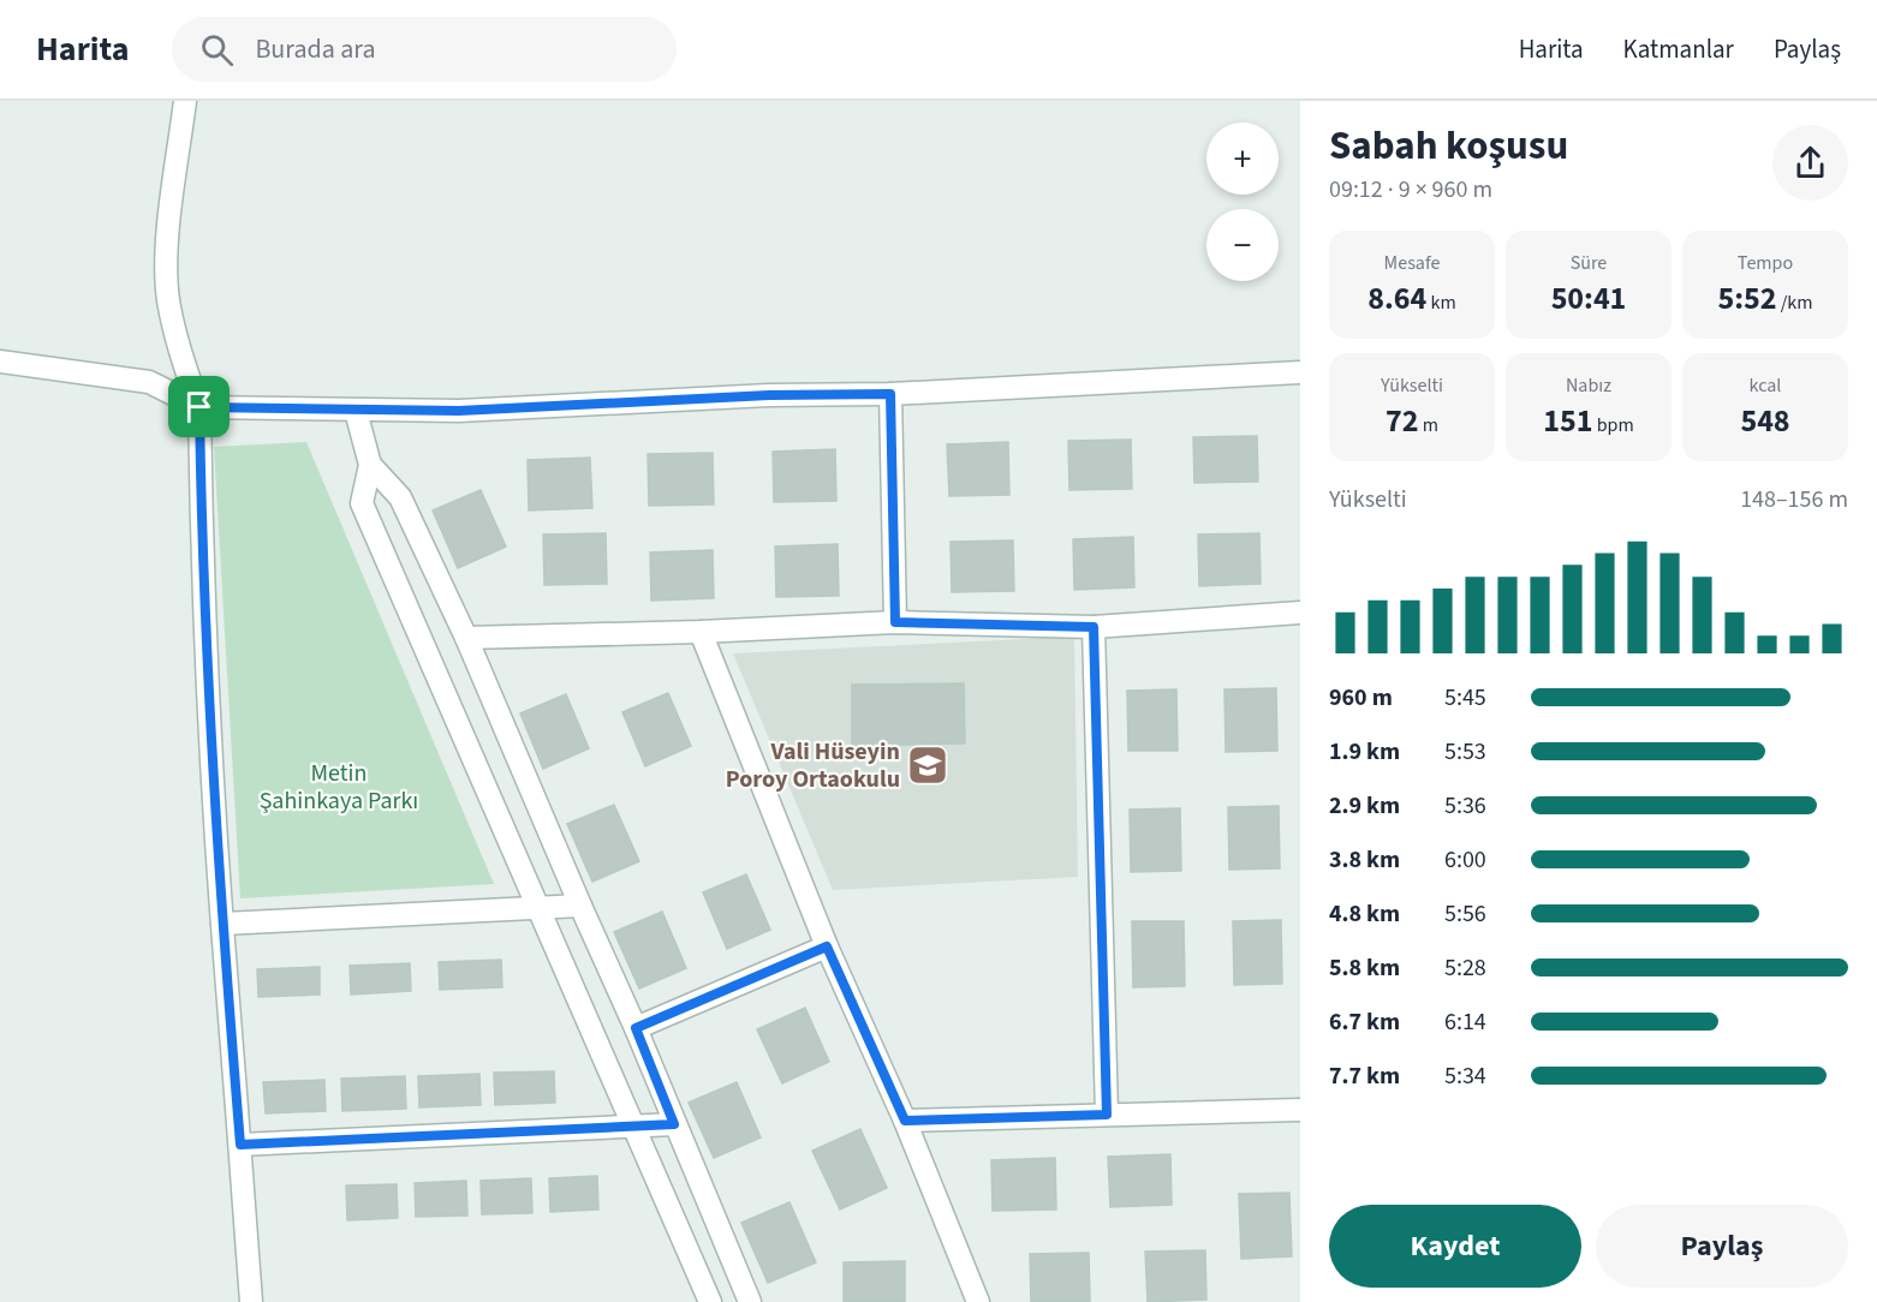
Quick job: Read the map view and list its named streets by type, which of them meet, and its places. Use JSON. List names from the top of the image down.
{
  "parks": ["Metin Şahinkaya Parkı"],
  "places": {
    "school or university": ["Vali Hüseyin Poroy Ortaokulu"]
  },
  "page": {
    "header": "Harita",
    "search": "Burada ara",
    "nav": ["Harita", "Katmanlar", "Paylaş"],
    "heading": ["Sabah koşusu", "09:12 · 9 × 960 m"],
    "map_buttons": ["+", "−"],
    "stats": [
      ["Mesafe", "8.64 km"],
      ["Süre", "50:41"],
      ["Tempo", "5:52 /km"],
      ["Yükselti", "72 m"],
      ["Nabız", "151 bpm"],
      ["kcal", "548"]
    ],
    "chart": ["Yükselti", "148–156 m"],
    "list": [
      {
        "name": "960 m",
        "note": "5:45"
      },
      {
        "name": "1.9 km",
        "note": "5:53"
      },
      {
        "name": "2.9 km",
        "note": "5:36"
      },
      {
        "name": "3.8 km",
        "note": "6:00"
      },
      {
        "name": "4.8 km",
        "note": "5:56"
      },
      {
        "name": "5.8 km",
        "note": "5:28"
      },
      {
        "name": "6.7 km",
        "note": "6:14"
      },
      {
        "name": "7.7 km",
        "note": "5:34"
      }
    ],
    "buttons": ["Kaydet", "Paylaş"]
  }
}
